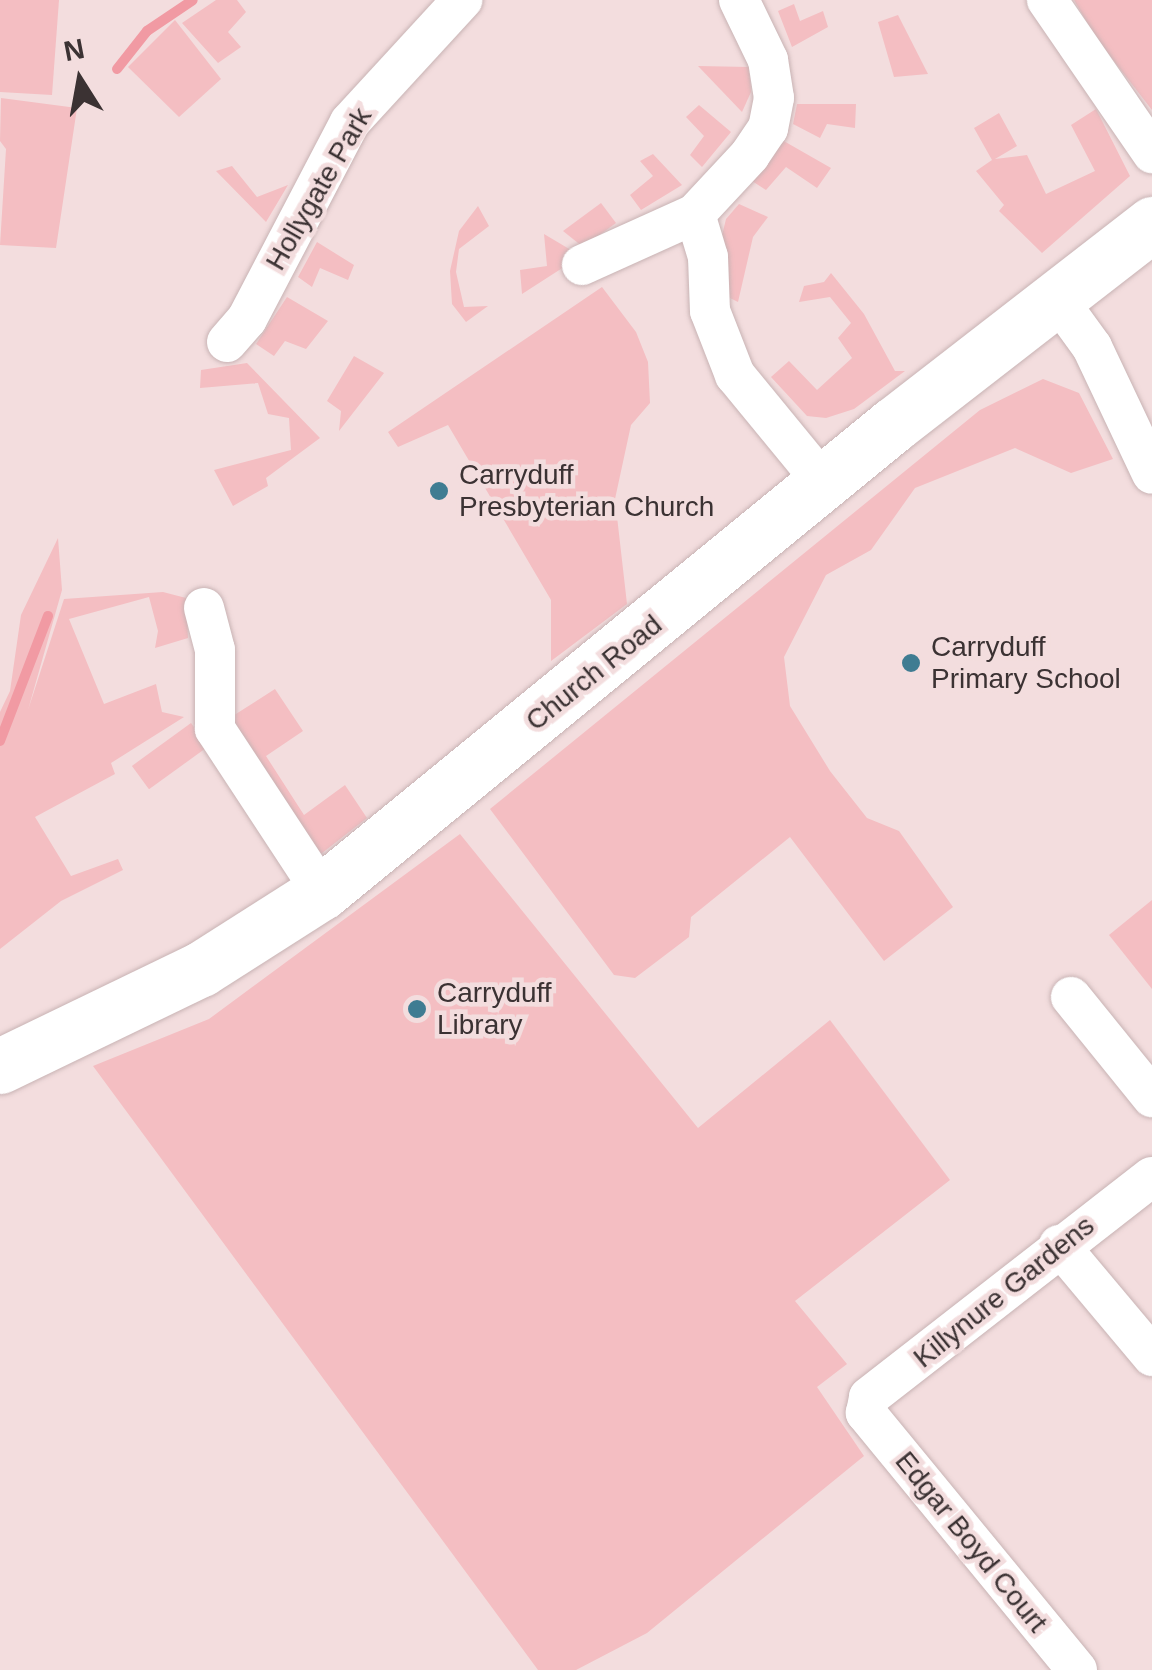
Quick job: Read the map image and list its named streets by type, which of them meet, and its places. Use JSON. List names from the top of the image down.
{
  "streets": {
    "main road": ["Church Road"],
    "street": ["Hollygate Park", "Killynure Gardens", "Edgar Boyd Court"]
  },
  "crossings": [
    ["Killynure Gardens", "Edgar Boyd Court"]
  ],
  "places": ["Carryduff Presbyterian Church", "Carryduff Primary School", "Carryduff Library"],
  "north": "top"
}
